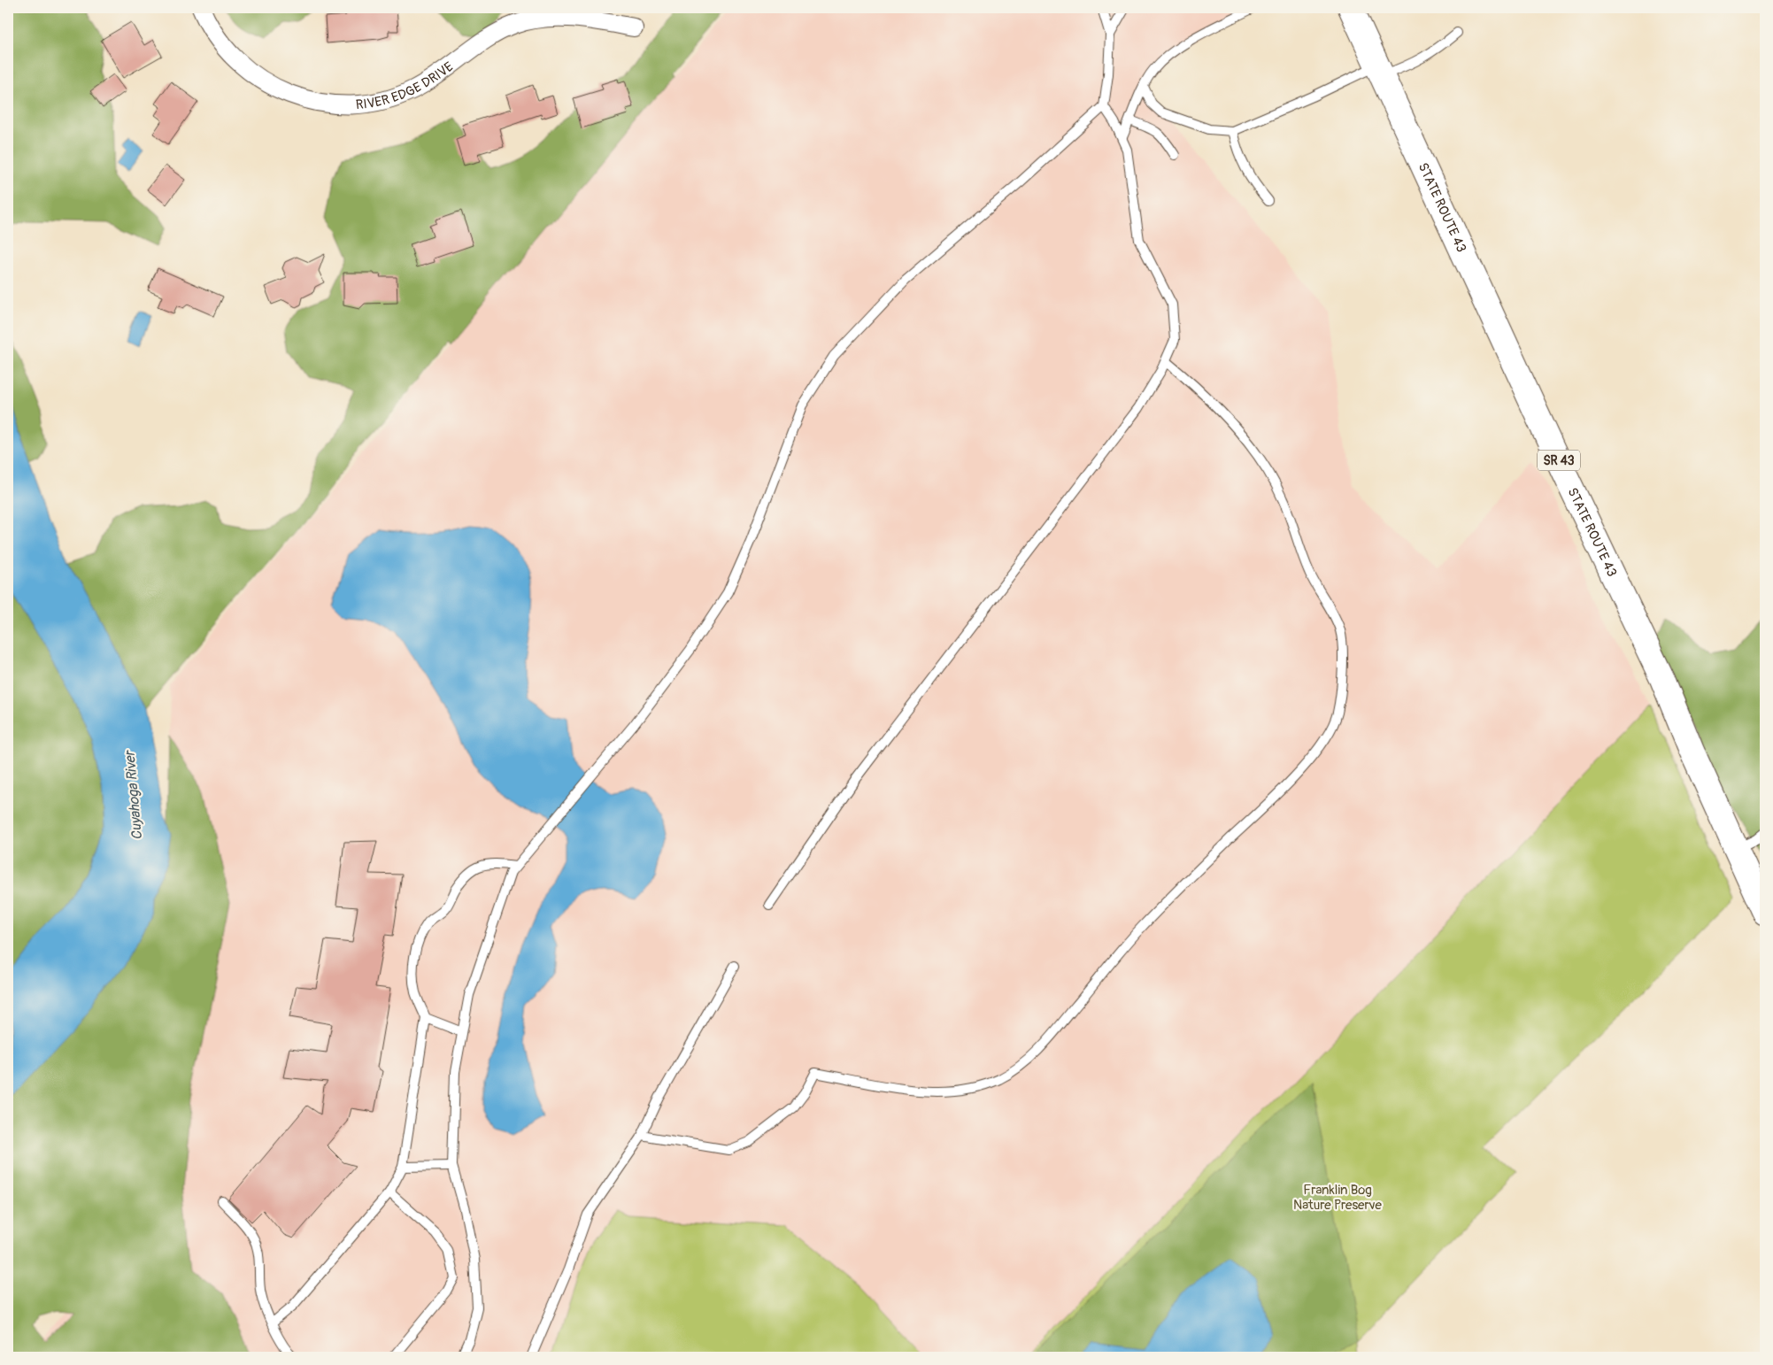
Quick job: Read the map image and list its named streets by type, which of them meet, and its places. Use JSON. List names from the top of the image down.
{
  "streets": {
    "main road": ["STATE ROUTE 43", "SR 43"],
    "street": ["RIVER EDGE DRIVE"]
  },
  "water": ["Cuyahoga River"],
  "parks": ["Franklin Bog Nature Preserve"]
}
